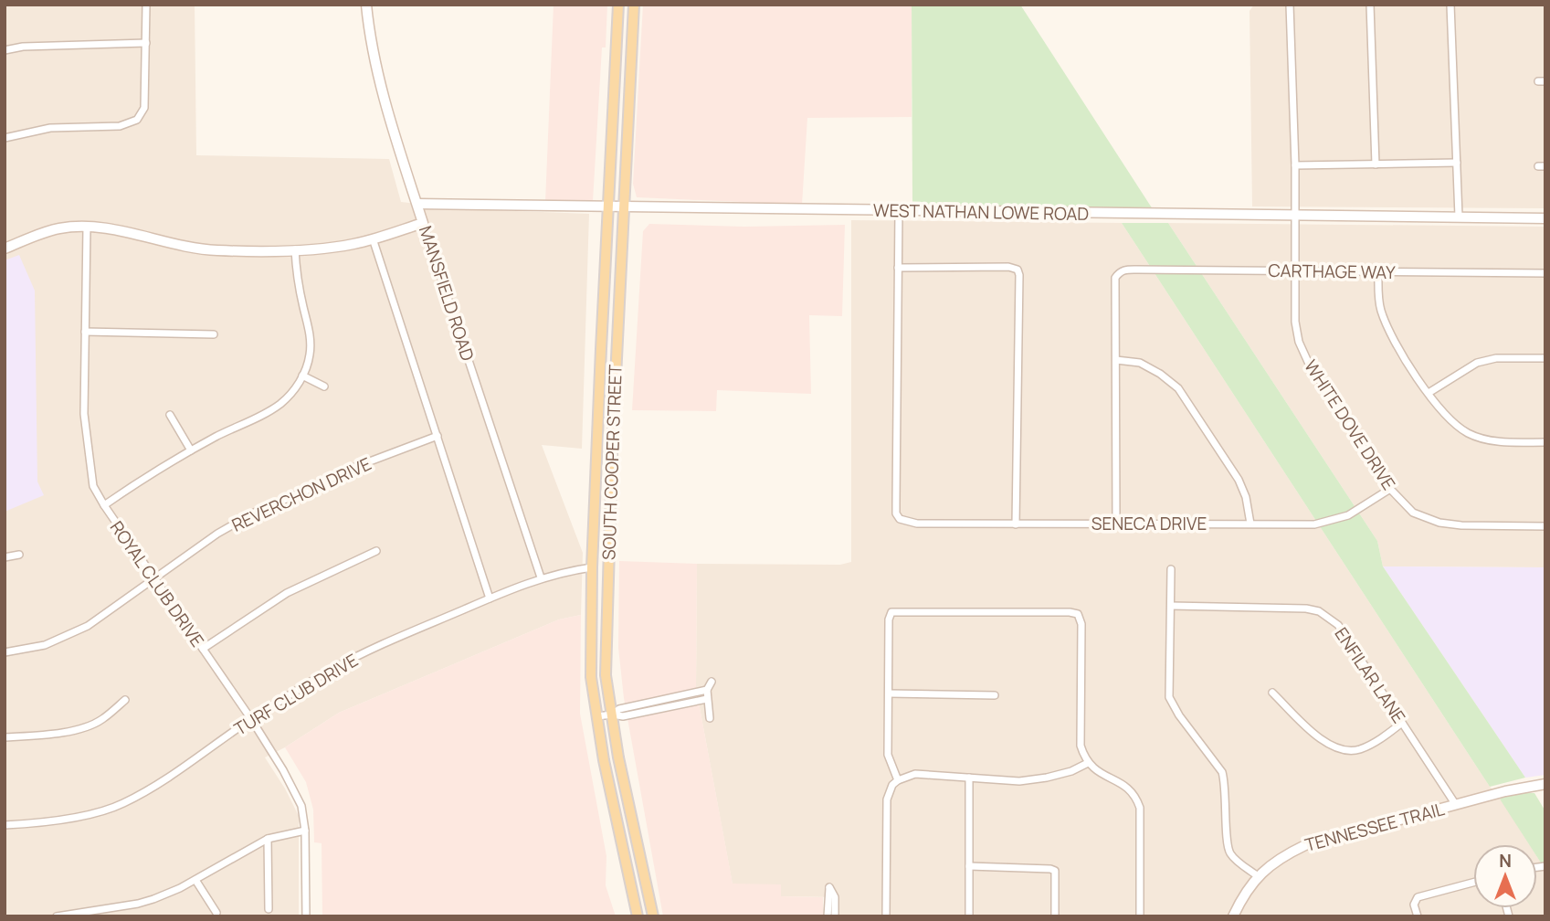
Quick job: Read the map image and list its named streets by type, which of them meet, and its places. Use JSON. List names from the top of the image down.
{
  "streets": {
    "main road": ["SOUTH COOPER STREET"],
    "street": [
      "WEST NATHAN LOWE ROAD",
      "CARTHAGE WAY",
      "MANSFIELD ROAD",
      "WHITE DOVE DRIVE",
      "REVERCHON DRIVE",
      "SENECA DRIVE",
      "ROYAL CLUB DRIVE",
      "ENFILAR LANE",
      "TURF CLUB DRIVE",
      "TENNESSEE TRAIL"
    ]
  },
  "crossings": [
    ["WEST NATHAN LOWE ROAD", "MANSFIELD ROAD"],
    ["WEST NATHAN LOWE ROAD", "WHITE DOVE DRIVE"],
    ["WEST NATHAN LOWE ROAD", "SOUTH COOPER STREET"],
    ["CARTHAGE WAY", "WHITE DOVE DRIVE"],
    ["MANSFIELD ROAD", "TURF CLUB DRIVE"],
    ["WHITE DOVE DRIVE", "SENECA DRIVE"],
    ["SOUTH COOPER STREET", "TURF CLUB DRIVE"],
    ["REVERCHON DRIVE", "ROYAL CLUB DRIVE"],
    ["ROYAL CLUB DRIVE", "TURF CLUB DRIVE"],
    ["ENFILAR LANE", "TENNESSEE TRAIL"]
  ],
  "north": "top"
}
